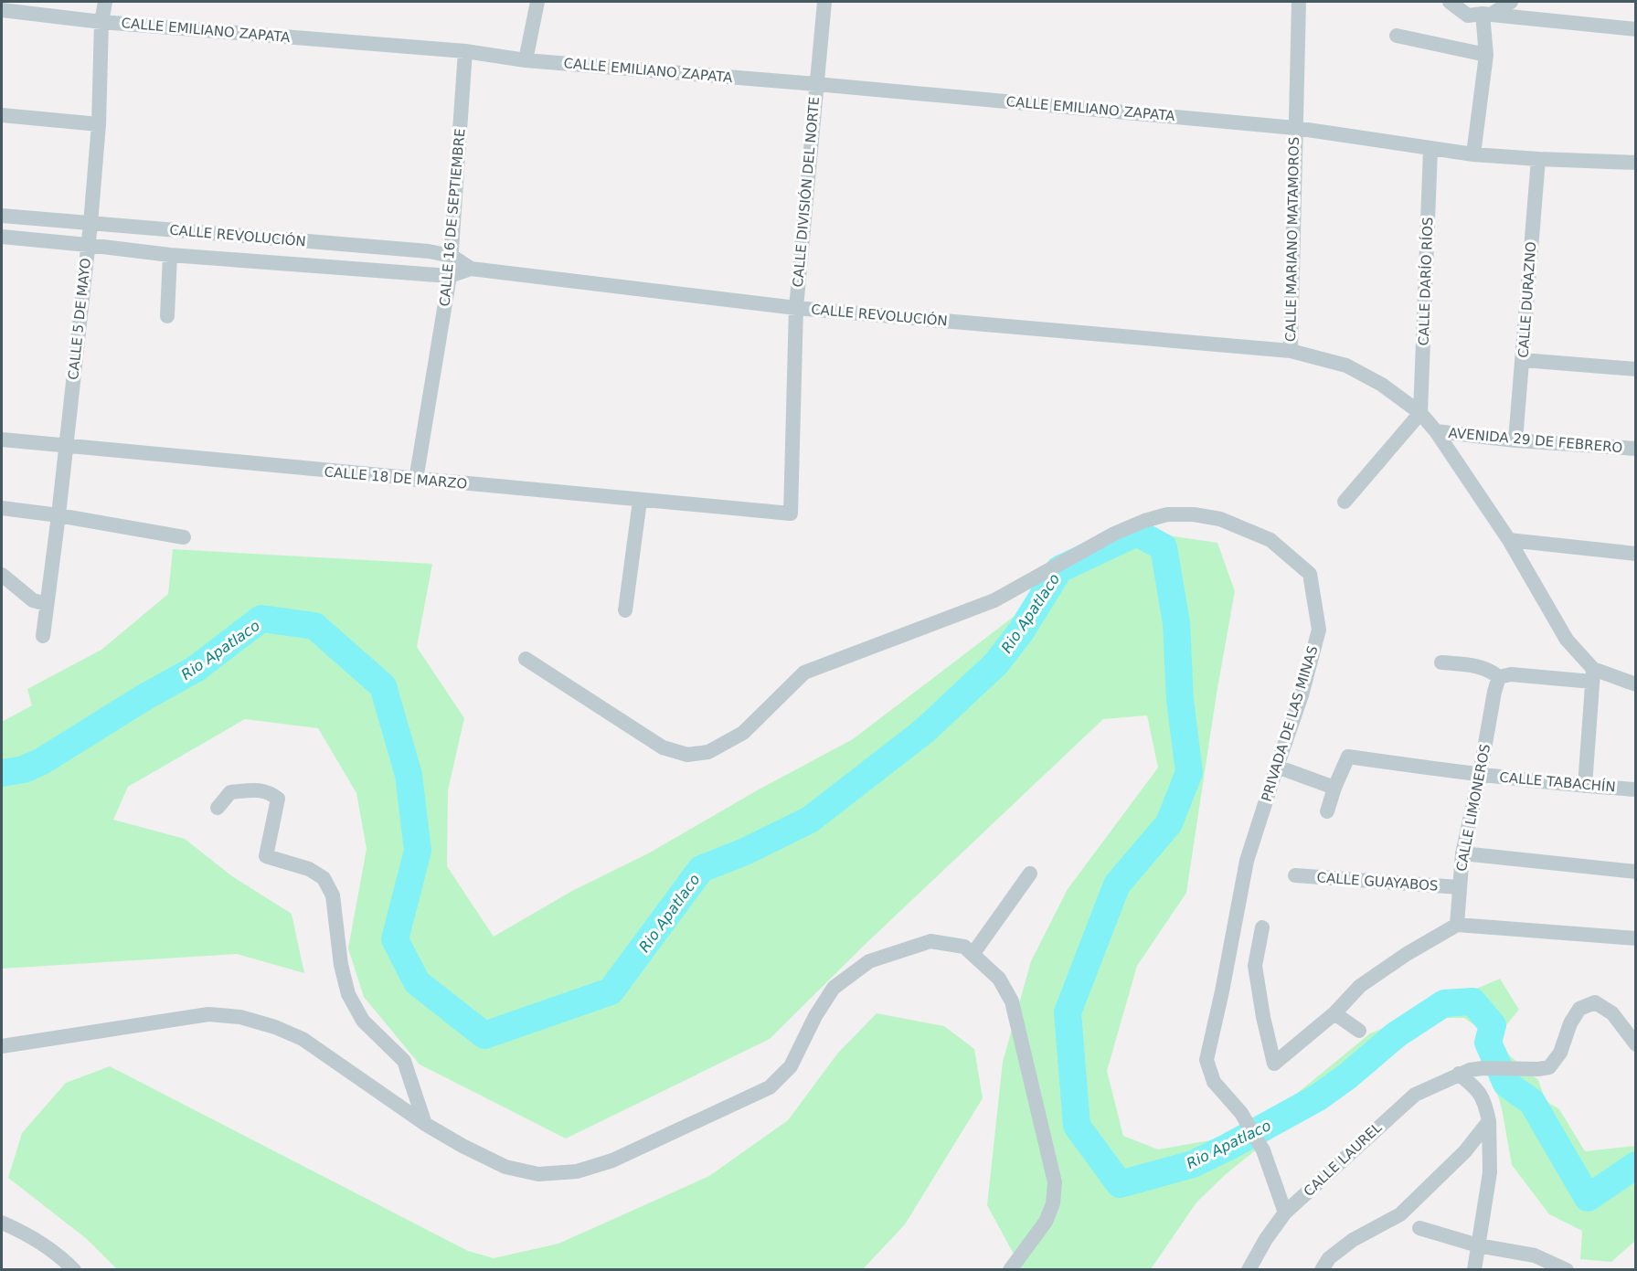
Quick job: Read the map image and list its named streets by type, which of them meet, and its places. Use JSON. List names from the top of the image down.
{
  "streets": {
    "street": [
      "CALLE EMILIANO ZAPATA",
      "CALLE DIVISIÓN DEL NORTE",
      "CALLE 16 DE SEPTIEMBRE",
      "CALLE REVOLUCIÓN",
      "CALLE MARIANO MATAMOROS",
      "CALLE DARÍO RÍOS",
      "CALLE DURAZNO",
      "CALLE 5 DE MAYO",
      "AVENIDA 29 DE FEBRERO",
      "CALLE 18 DE MARZO",
      "PRIVADA DE LAS MINAS",
      "CALLE TABACHÍN",
      "CALLE LIMONEROS",
      "CALLE GUAYABOS",
      "CALLE LAUREL"
    ]
  },
  "crossings": [
    ["CALLE EMILIANO ZAPATA", "CALLE DIVISIÓN DEL NORTE"],
    ["CALLE EMILIANO ZAPATA", "CALLE 16 DE SEPTIEMBRE"],
    ["CALLE EMILIANO ZAPATA", "CALLE MARIANO MATAMOROS"],
    ["CALLE EMILIANO ZAPATA", "CALLE DARÍO RÍOS"],
    ["CALLE EMILIANO ZAPATA", "CALLE DURAZNO"],
    ["CALLE EMILIANO ZAPATA", "CALLE 5 DE MAYO"],
    ["CALLE DIVISIÓN DEL NORTE", "CALLE REVOLUCIÓN"],
    ["CALLE DIVISIÓN DEL NORTE", "CALLE 18 DE MARZO"],
    ["CALLE 16 DE SEPTIEMBRE", "CALLE REVOLUCIÓN"],
    ["CALLE 16 DE SEPTIEMBRE", "CALLE 18 DE MARZO"],
    ["CALLE REVOLUCIÓN", "CALLE MARIANO MATAMOROS"],
    ["CALLE REVOLUCIÓN", "CALLE DARÍO RÍOS"],
    ["CALLE REVOLUCIÓN", "CALLE 5 DE MAYO"],
    ["CALLE REVOLUCIÓN", "AVENIDA 29 DE FEBRERO"],
    ["CALLE DURAZNO", "AVENIDA 29 DE FEBRERO"],
    ["CALLE 5 DE MAYO", "CALLE 18 DE MARZO"],
    ["PRIVADA DE LAS MINAS", "CALLE LAUREL"],
    ["CALLE TABACHÍN", "CALLE LIMONEROS"],
    ["CALLE LIMONEROS", "CALLE GUAYABOS"]
  ],
  "water": ["Rio Apatlaco"]
}
